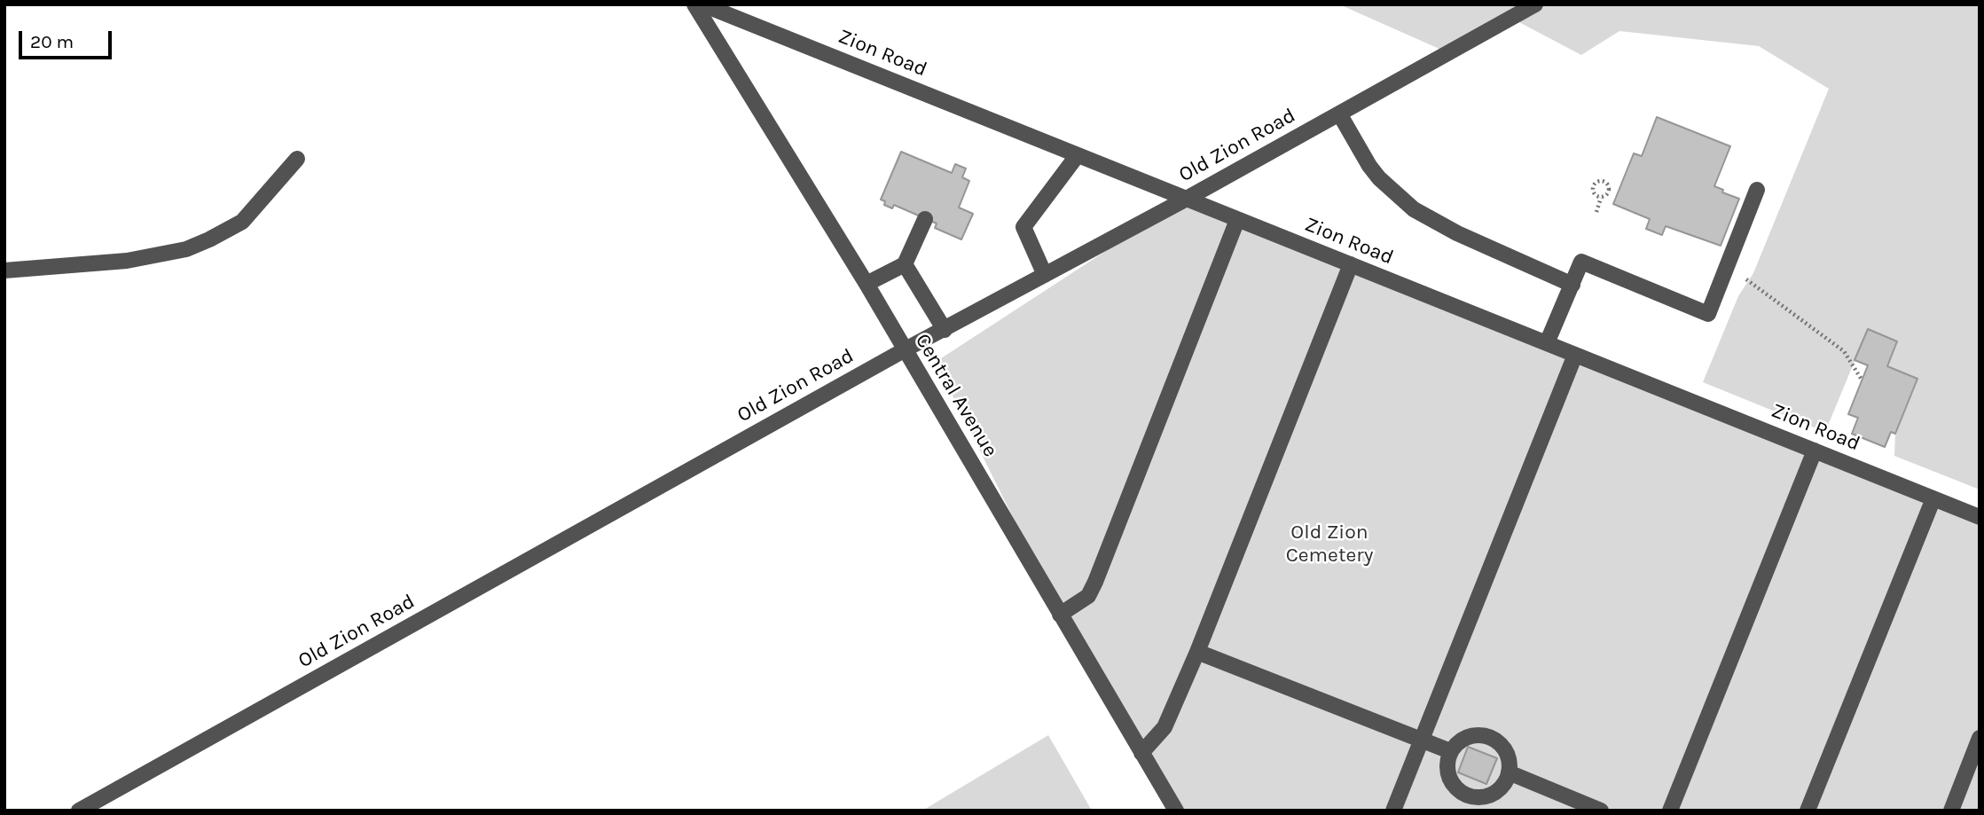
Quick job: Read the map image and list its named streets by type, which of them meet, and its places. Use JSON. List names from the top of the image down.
{
  "streets": {
    "street": ["Zion Road", "Old Zion Road", "Central Avenue"]
  },
  "crossings": [
    ["Zion Road", "Old Zion Road"],
    ["Old Zion Road", "Central Avenue"]
  ],
  "parks": ["Old Zion Cemetery"],
  "scale_bar": "20 m"
}
